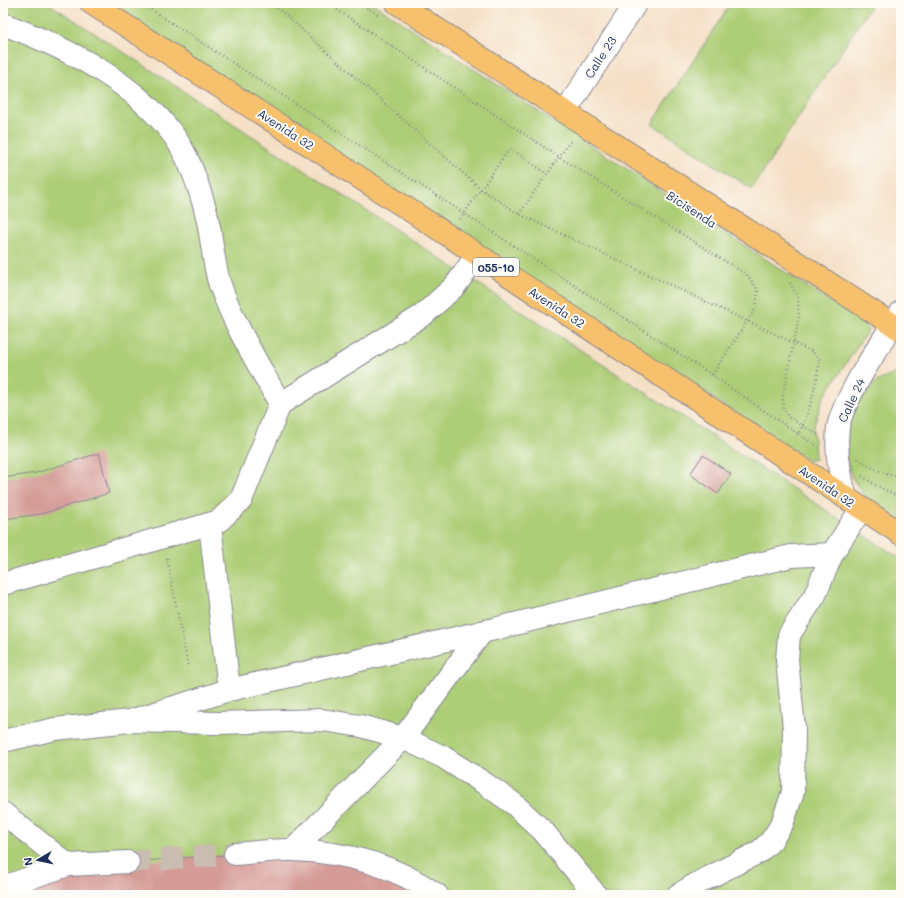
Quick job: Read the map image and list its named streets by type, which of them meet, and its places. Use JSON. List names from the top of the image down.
{
  "streets": {
    "highway": ["Avenida 32", "055-10"],
    "street": ["Calle 23", "Calle 24"]
  },
  "crossings": [
    ["Avenida 32", "Calle 24"]
  ],
  "north": "left"
}
